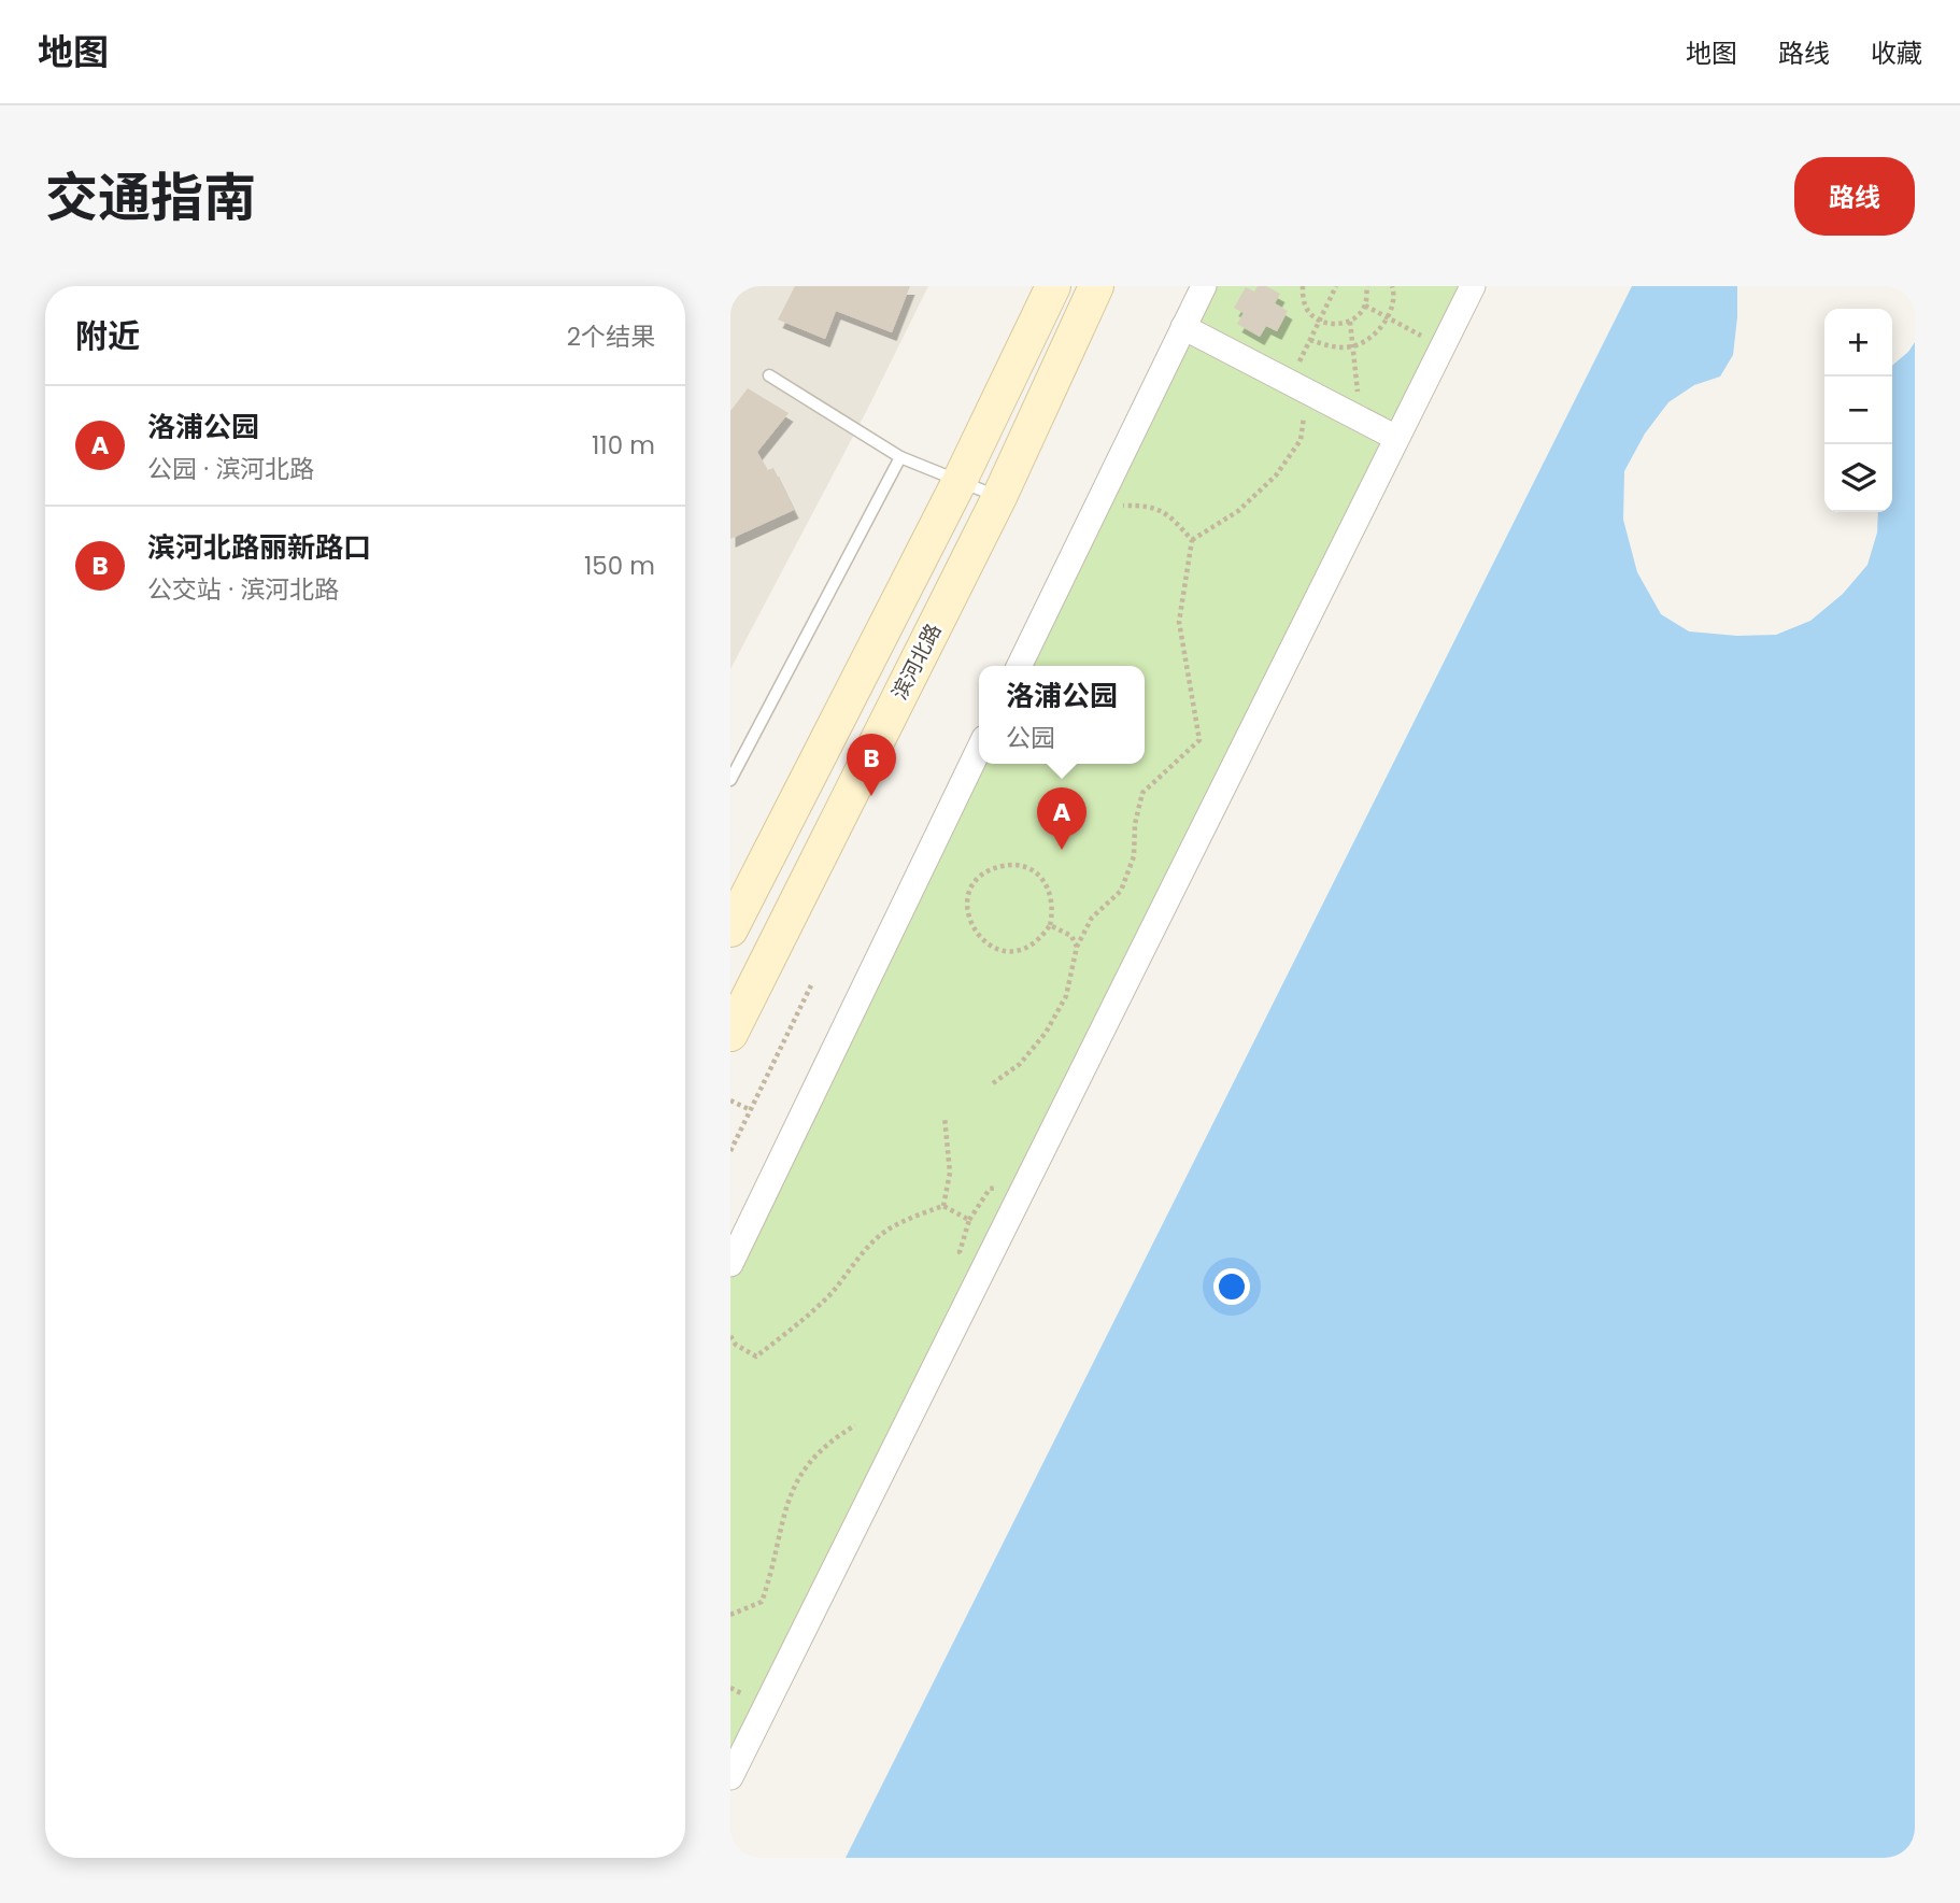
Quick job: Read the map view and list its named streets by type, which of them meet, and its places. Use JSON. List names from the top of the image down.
{
  "streets": {
    "main road": ["滨河北路"]
  },
  "page": {
    "header": "地图",
    "nav": ["地图", "路线", "收藏"],
    "title": "交通指南",
    "buttons": "路线",
    "heading": ["附近", "2个结果"],
    "map_buttons": ["+", "−"],
    "list": [
      {
        "mark": "A",
        "name": "洛浦公园",
        "note": "公园 · 滨河北路",
        "value": "110 m"
      },
      {
        "mark": "B",
        "name": "滨河北路丽新路口",
        "note": "公交站 · 滨河北路",
        "value": "150 m"
      }
    ],
    "popup": ["洛浦公园", "公园"],
    "pins": ["B", "A"]
  }
}
